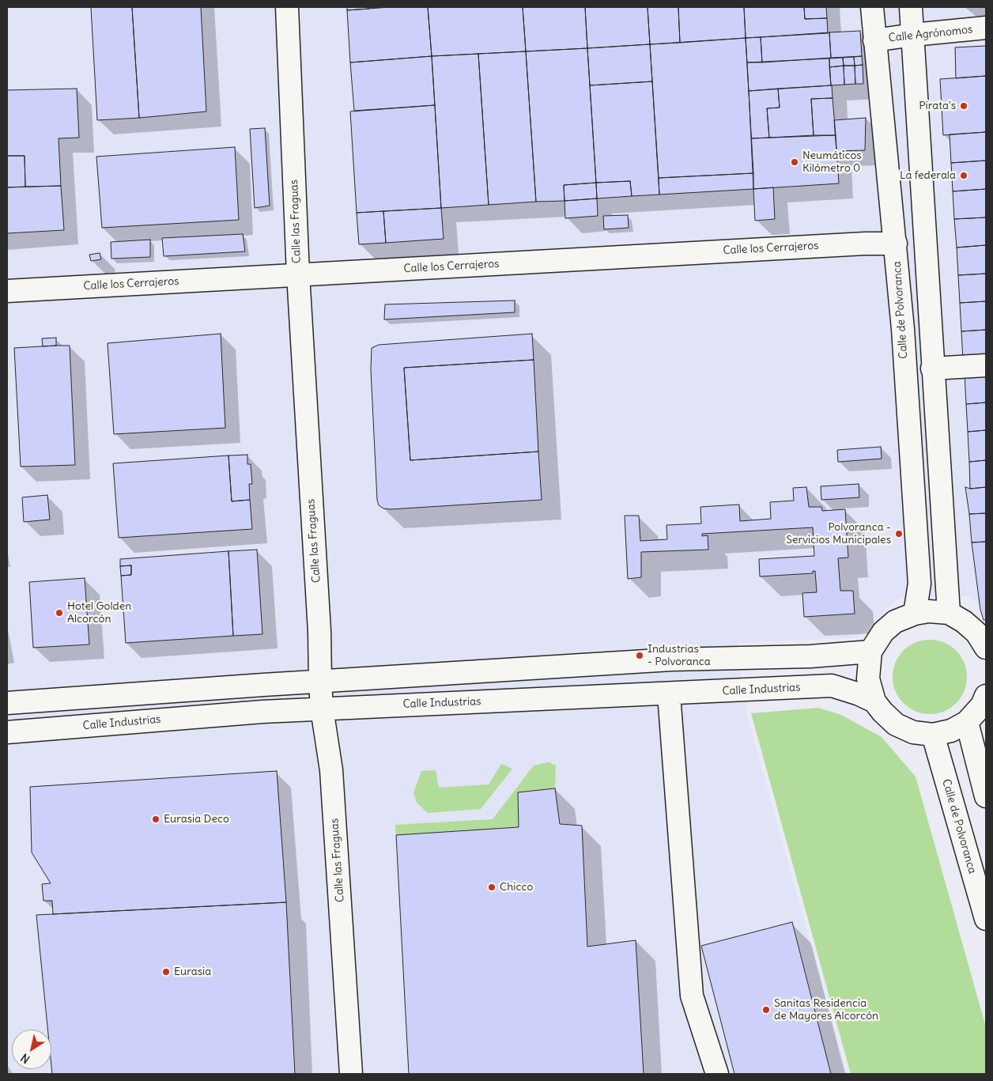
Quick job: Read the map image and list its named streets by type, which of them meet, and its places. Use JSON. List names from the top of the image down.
{
  "streets": {
    "street": [
      "Calle Agrónomos",
      "Calle las Fraguas",
      "Calle los Cerrajeros",
      "Calle de Polvoranca",
      "Calle Industrias"
    ]
  },
  "crossings": [
    ["Calle Agrónomos", "Calle de Polvoranca"],
    ["Calle las Fraguas", "Calle los Cerrajeros"],
    ["Calle las Fraguas", "Calle Industrias"],
    ["Calle los Cerrajeros", "Calle de Polvoranca"]
  ],
  "places": [
    "Pirata's",
    "Neumáticos Kilómetro 0",
    "La federala",
    "Polvoranca - Servicios Municipales",
    "Hotel Golden Alcorcón",
    "Industrias - Polvoranca",
    "Eurasia Deco",
    "Chicco",
    "Eurasia",
    "Sanitas Residencia de Mayores Alcorcón"
  ],
  "north": "bottom left"
}
